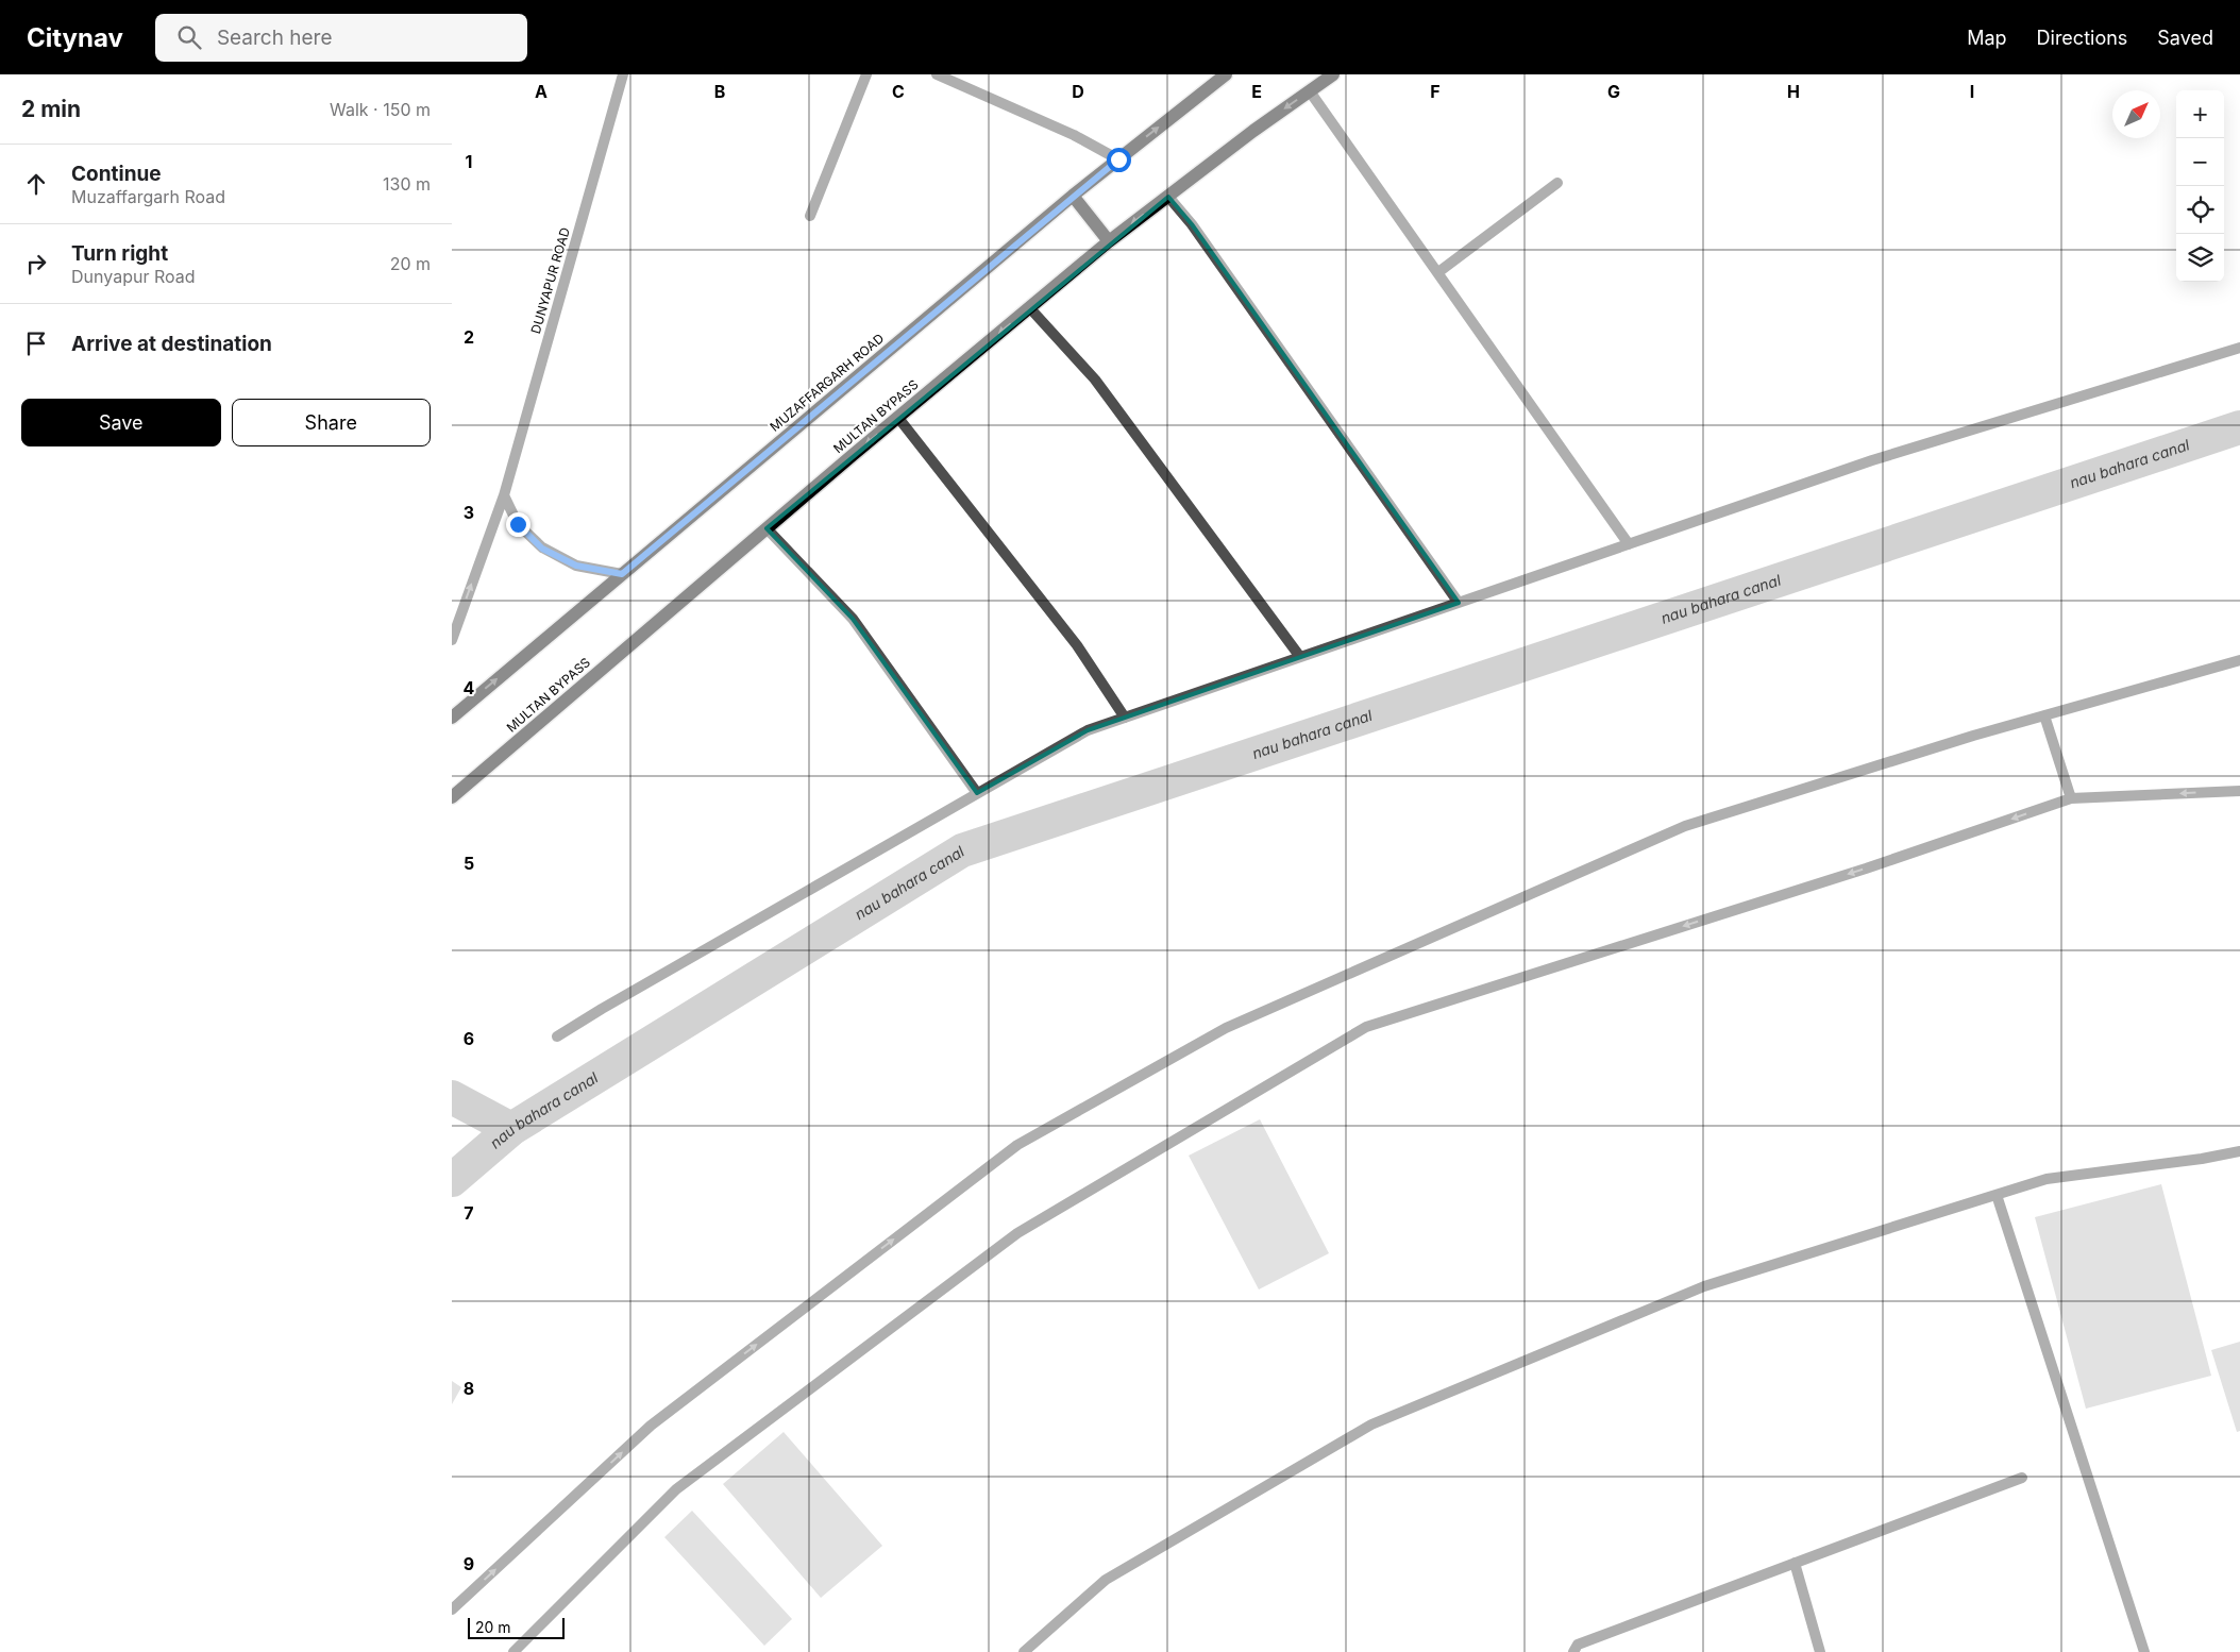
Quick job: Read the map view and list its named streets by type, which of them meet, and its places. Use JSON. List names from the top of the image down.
{
  "streets": {
    "main road": ["MUZAFFARGARH ROAD", "MULTAN BYPASS"],
    "street": ["DUNYAPUR ROAD"]
  },
  "one_way": ["MUZAFFARGARH ROAD", "MULTAN BYPASS"],
  "water": ["nau bahara canal"],
  "scale_bar": "20 m",
  "north": "top right",
  "page": {
    "header": "Citynav",
    "search": "Search here",
    "nav": ["Map", "Directions", "Saved"],
    "heading": ["2 min", "Walk · 150 m"],
    "map_buttons": ["+", "−"],
    "list": [
      ["Continue", "Muzaffargarh Road", "130 m"],
      ["Turn right", "Dunyapur Road", "20 m"],
      "Arrive at destination"
    ],
    "buttons": ["Save", "Share"],
    "scale": "20 m"
  },
  "grid": {
    "columns": [
      "A",
      "B",
      "C",
      "D",
      "E",
      "F",
      "G",
      "H",
      "I"
    ],
    "rows": [
      "1",
      "2",
      "3",
      "4",
      "5",
      "6",
      "7",
      "8",
      "9"
    ]
  }
}
